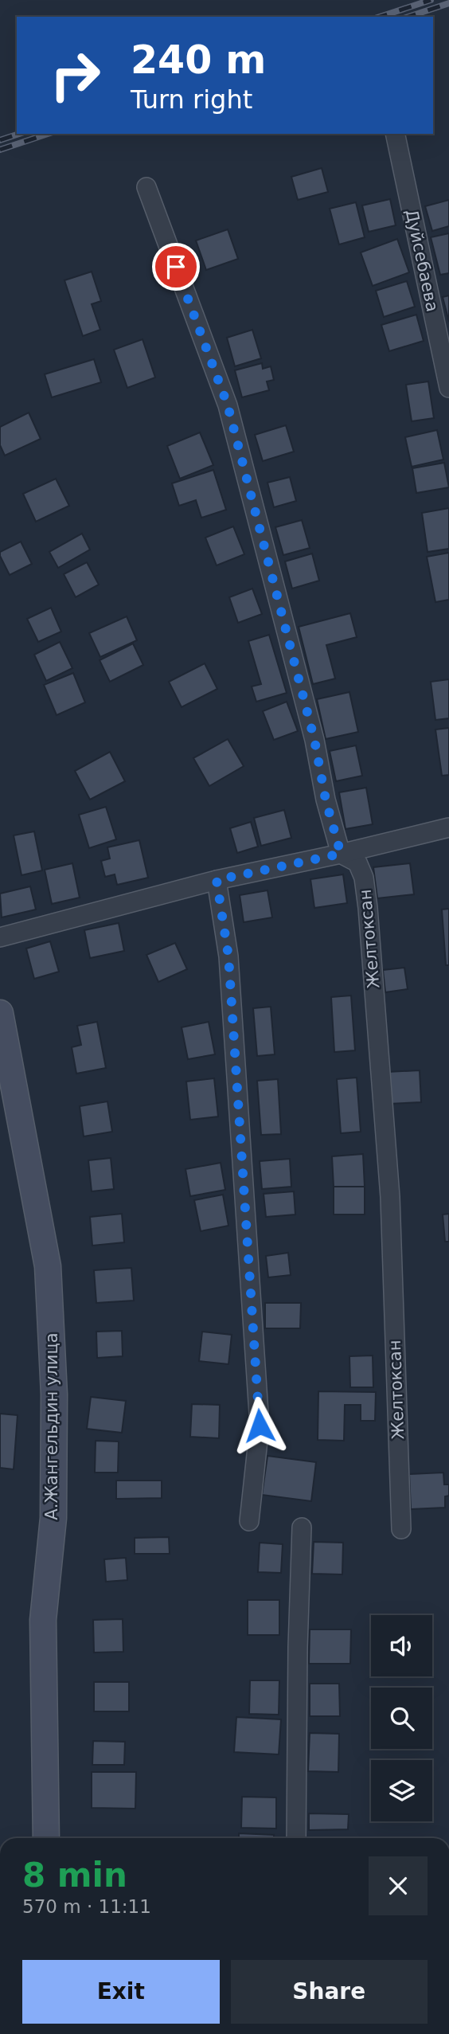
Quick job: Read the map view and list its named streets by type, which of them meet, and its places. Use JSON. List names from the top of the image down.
{
  "streets": {
    "street": ["Дуйсебаева", "Желтоксан", "А.Жангельдин улица"]
  },
  "page": {
    "turn": ["240 m", "Turn right"],
    "heading": ["8 min", "570 m · 11:11"],
    "buttons": ["Exit", "Share"]
  }
}
